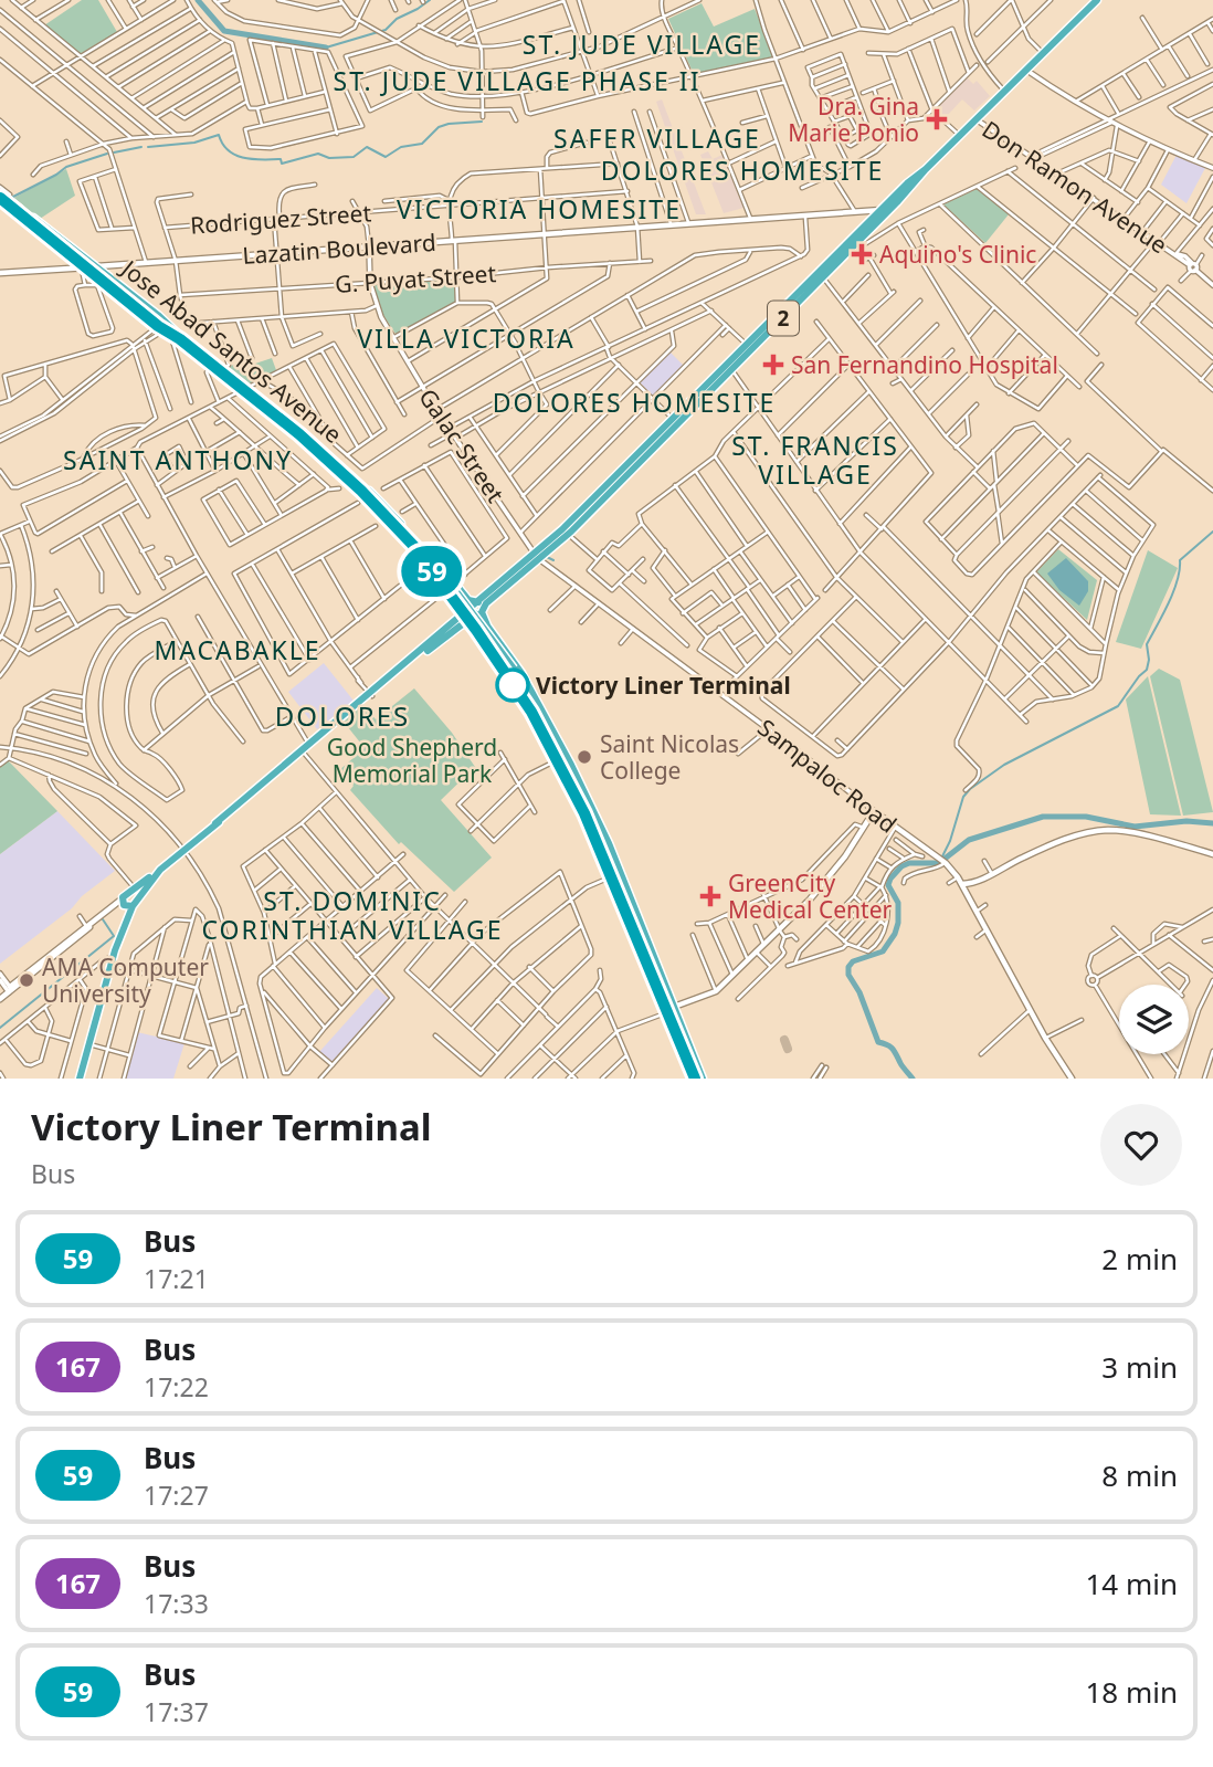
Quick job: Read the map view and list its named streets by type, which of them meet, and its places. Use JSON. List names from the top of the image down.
{
  "streets": {
    "highway": ["2", "Jose Abad Santos Avenue"],
    "main road": ["Lazatin Boulevard", "Sampaloc Road"],
    "street": [
      "Don Ramon Avenue",
      "Rodriguez Street",
      "G. Puyat Street",
      "Galac Street"
    ]
  },
  "crossings": [
    ["Don Ramon Avenue", "2"],
    ["Lazatin Boulevard", "2"],
    ["Lazatin Boulevard", "Jose Abad Santos Avenue"],
    ["Lazatin Boulevard", "Galac Street"],
    ["G. Puyat Street", "Galac Street"],
    ["2", "Jose Abad Santos Avenue"],
    ["2", "Galac Street"],
    ["2", "Sampaloc Road"],
    ["Galac Street", "Sampaloc Road"]
  ],
  "districts": [
    "ST. JUDE VILLAGE",
    "ST. JUDE VILLAGE PHASE II",
    "SAFER VILLAGE",
    "DOLORES HOMESITE",
    "VICTORIA HOMESITE",
    "VILLA VICTORIA",
    "DOLORES HOMESITE",
    "ST. FRANCIS VILLAGE",
    "SAINT ANTHONY",
    "MACABAKLE",
    "DOLORES",
    "ST. DOMINIC CORINTHIAN VILLAGE"
  ],
  "parks": ["Good Shepherd Memorial Park"],
  "places": {
    "health": [
      "Dra. Gina Marie Ponio",
      "Aquino's Clinic",
      "San Fernandino Hospital",
      "GreenCity Medical Center"
    ],
    "other": ["Victory Liner Terminal", "Saint Nicolas College", "AMA Computer University"]
  },
  "lines": ["bus line 59"],
  "page": {
    "on_map": "59",
    "heading": ["Victory Liner Terminal", "Bus"],
    "list": [
      {
        "mark": "59",
        "name": "Bus",
        "note": "17:21",
        "value": "2 min"
      },
      {
        "mark": "167",
        "name": "Bus",
        "note": "17:22",
        "value": "3 min"
      },
      {
        "mark": "59",
        "name": "Bus",
        "note": "17:27",
        "value": "8 min"
      },
      {
        "mark": "167",
        "name": "Bus",
        "note": "17:33",
        "value": "14 min"
      },
      {
        "mark": "59",
        "name": "Bus",
        "note": "17:37",
        "value": "18 min"
      }
    ]
  }
}
